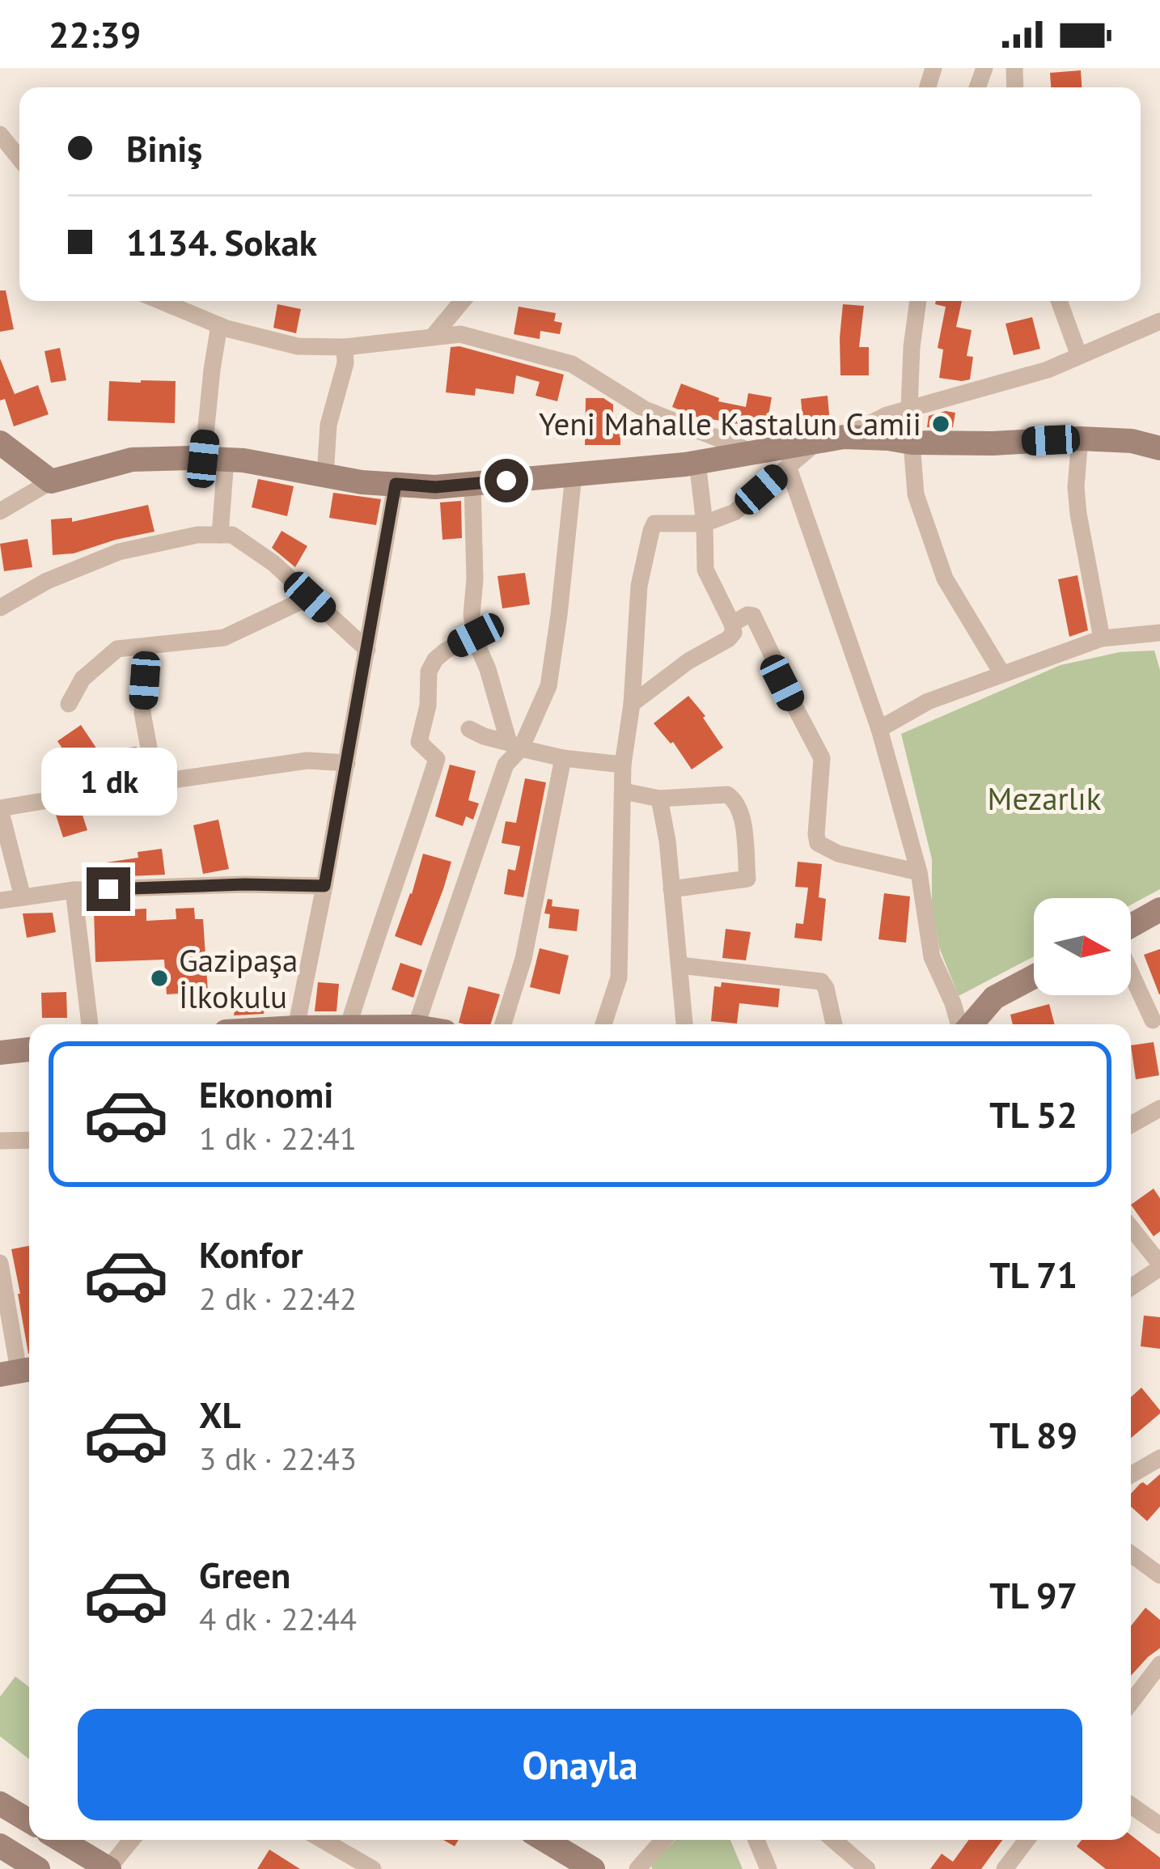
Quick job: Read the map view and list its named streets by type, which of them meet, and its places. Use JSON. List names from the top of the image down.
{
  "parks": ["Mezarlık"],
  "places": ["Yeni Mahalle Kastalun Camii", "Gazipaşa İlkokulu"],
  "north": "right",
  "page": {
    "status": "22:39",
    "banner": ["Biniş", "1134. Sokak"],
    "bubble": "1 dk",
    "list": [
      {
        "name": "Ekonomi",
        "note": "1 dk · 22:41",
        "value": "TL 52"
      },
      {
        "name": "Konfor",
        "note": "2 dk · 22:42",
        "value": "TL 71"
      },
      {
        "name": "XL",
        "note": "3 dk · 22:43",
        "value": "TL 89"
      },
      {
        "name": "Green",
        "note": "4 dk · 22:44",
        "value": "TL 97"
      }
    ],
    "buttons": "Onayla"
  }
}
